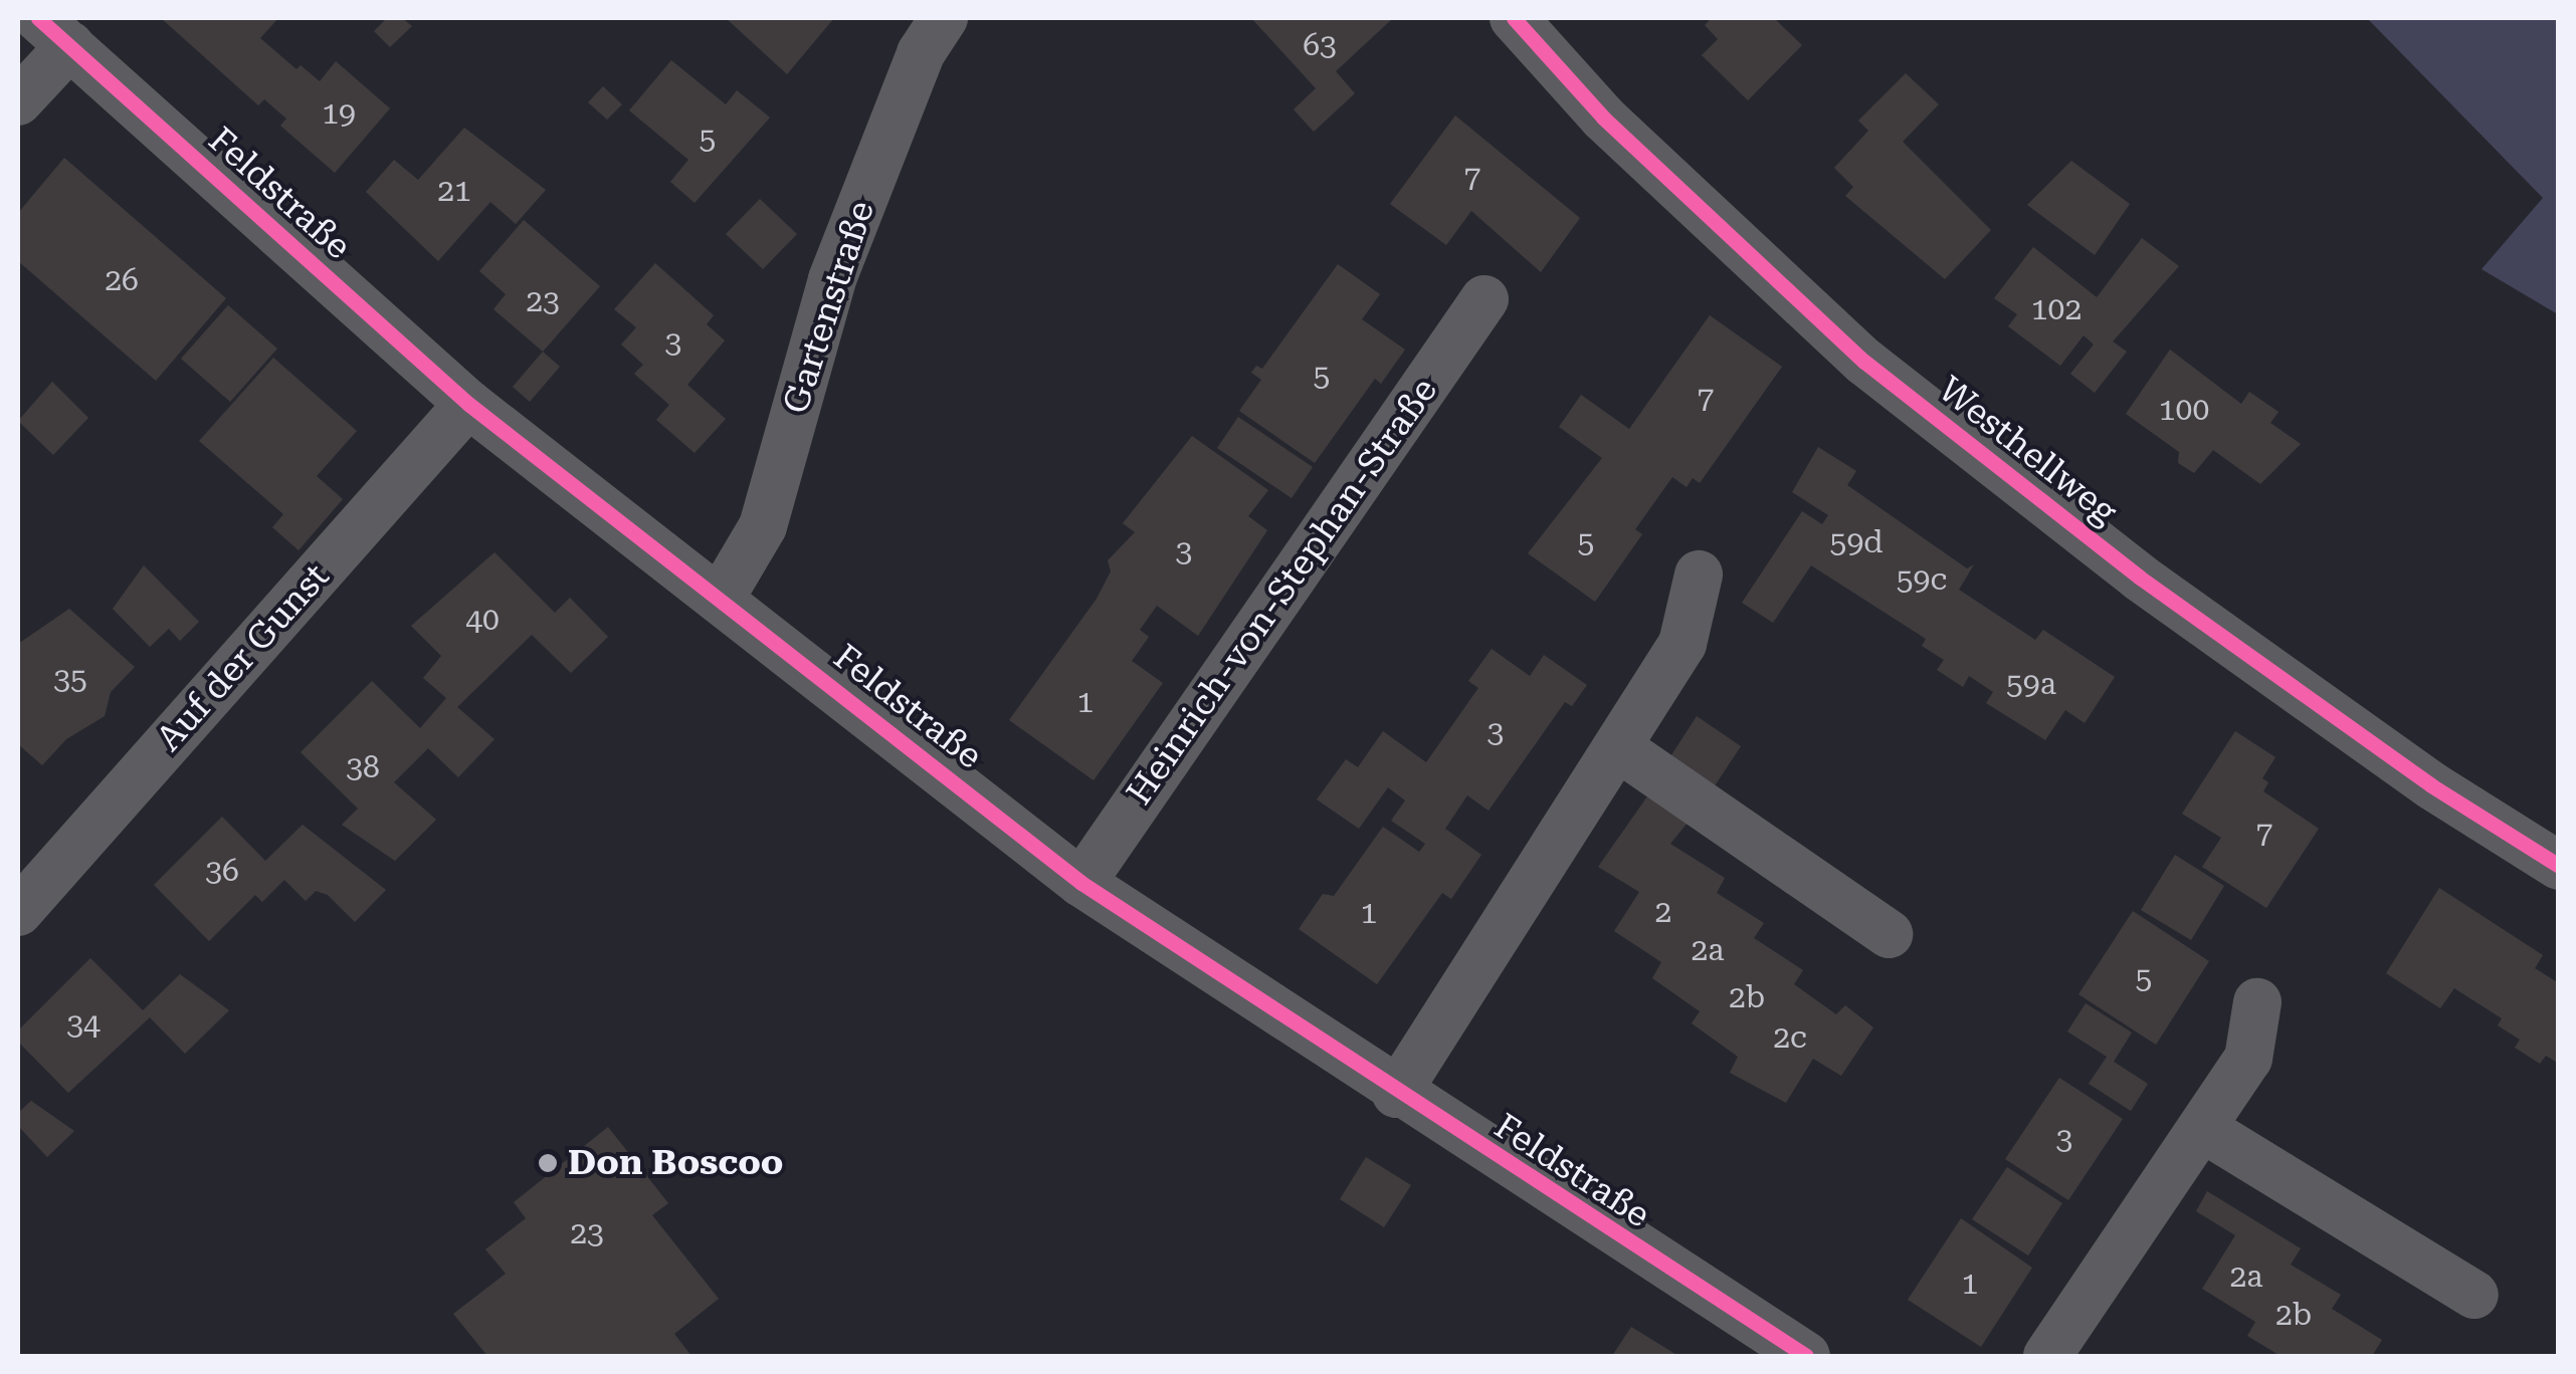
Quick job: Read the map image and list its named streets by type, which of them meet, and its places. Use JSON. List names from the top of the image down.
{
  "streets": {
    "street": [
      "Feldstraße",
      "Gartenstraße",
      "Westhellweg",
      "Heinrich-von-Stephan-Straße",
      "Auf der Gunst"
    ]
  },
  "crossings": [
    ["Feldstraße", "Gartenstraße"],
    ["Feldstraße", "Heinrich-von-Stephan-Straße"],
    ["Feldstraße", "Auf der Gunst"]
  ],
  "places": ["Don Boscoo"],
  "house_numbers": [
    "63",
    "19",
    "5",
    "7",
    "21",
    "26",
    "23",
    "102",
    "3",
    "5",
    "7",
    "100",
    "5",
    "59d",
    "3",
    "59c",
    "40",
    "35",
    "59a",
    "1",
    "3",
    "38",
    "7",
    "36",
    "2",
    "1",
    "2a",
    "5",
    "2b",
    "34",
    "2c",
    "3",
    "23",
    "2a",
    "1",
    "2b"
  ]
}
